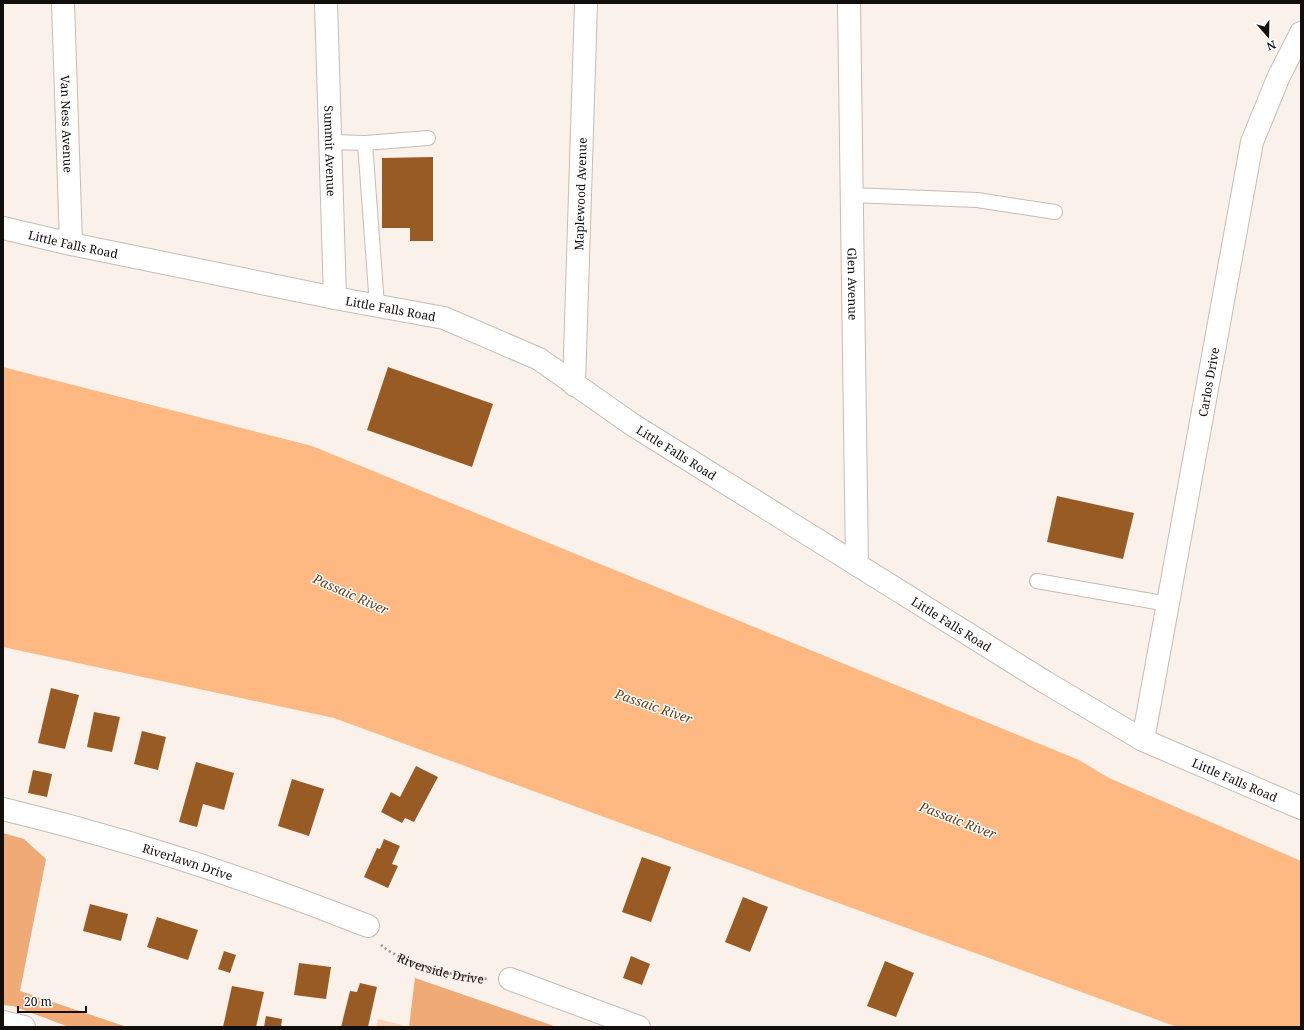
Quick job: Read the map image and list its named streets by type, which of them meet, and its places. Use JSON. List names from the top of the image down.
{
  "streets": {
    "street": [
      "Van Ness Avenue",
      "Summit Avenue",
      "Maplewood Avenue",
      "Little Falls Road",
      "Glen Avenue",
      "Carlos Drive",
      "Riverlawn Drive"
    ],
    "path": ["Riverside Drive"]
  },
  "crossings": [
    ["Van Ness Avenue", "Little Falls Road"],
    ["Summit Avenue", "Little Falls Road"],
    ["Maplewood Avenue", "Little Falls Road"],
    ["Little Falls Road", "Glen Avenue"],
    ["Little Falls Road", "Carlos Drive"],
    ["Riverlawn Drive", "Riverside Drive"]
  ],
  "water": ["Passaic River"],
  "scale_bar": "20 m",
  "north": "bottom"
}
